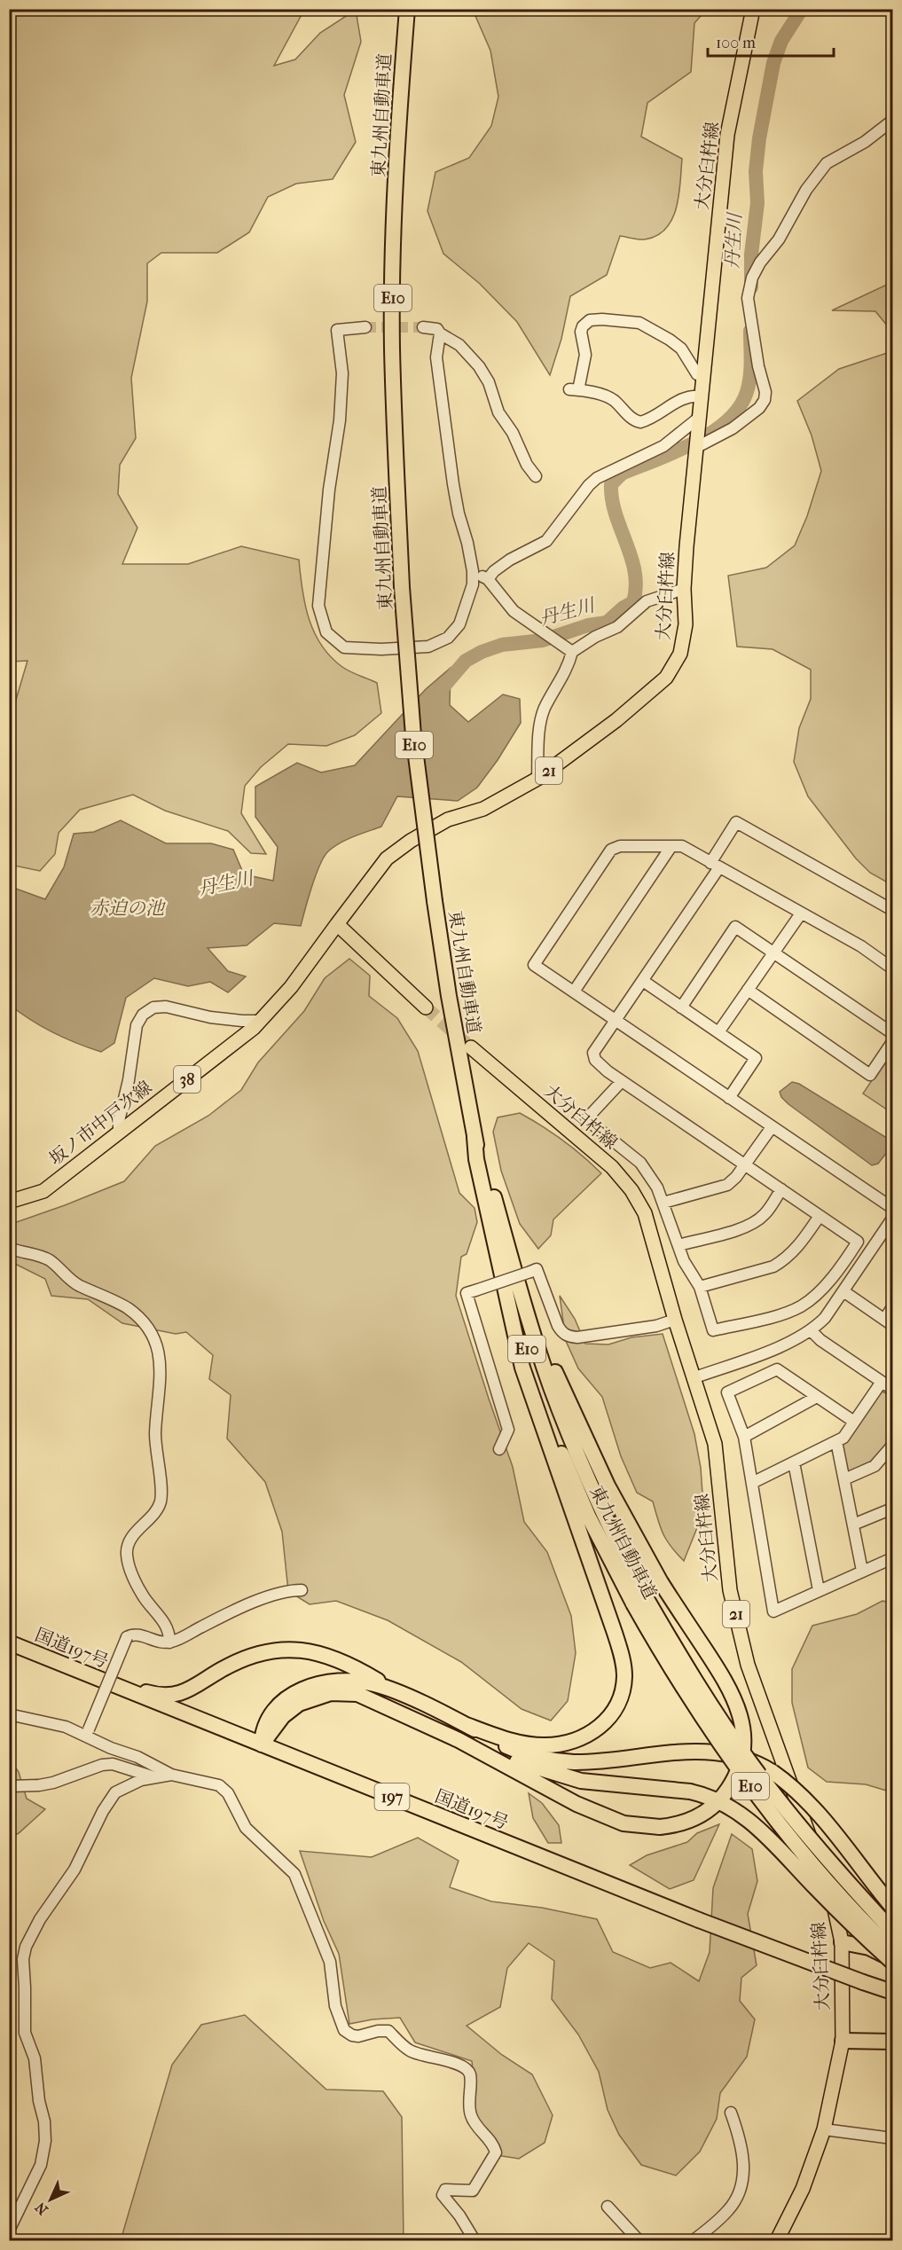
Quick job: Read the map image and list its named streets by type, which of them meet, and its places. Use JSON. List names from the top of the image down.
{
  "streets": {
    "highway": [
      "東九州自動車道",
      "E10",
      "国道197号",
      "197"
    ],
    "main road": [
      "大分臼杵線",
      "21",
      "38",
      "坂ノ市中戸次線"
    ]
  },
  "crossings": [
    ["大分臼杵線", "坂ノ市中戸次線"]
  ],
  "water": ["丹生川", "赤迫の池"],
  "scale_bar": "100 m",
  "north": "bottom left"
}
